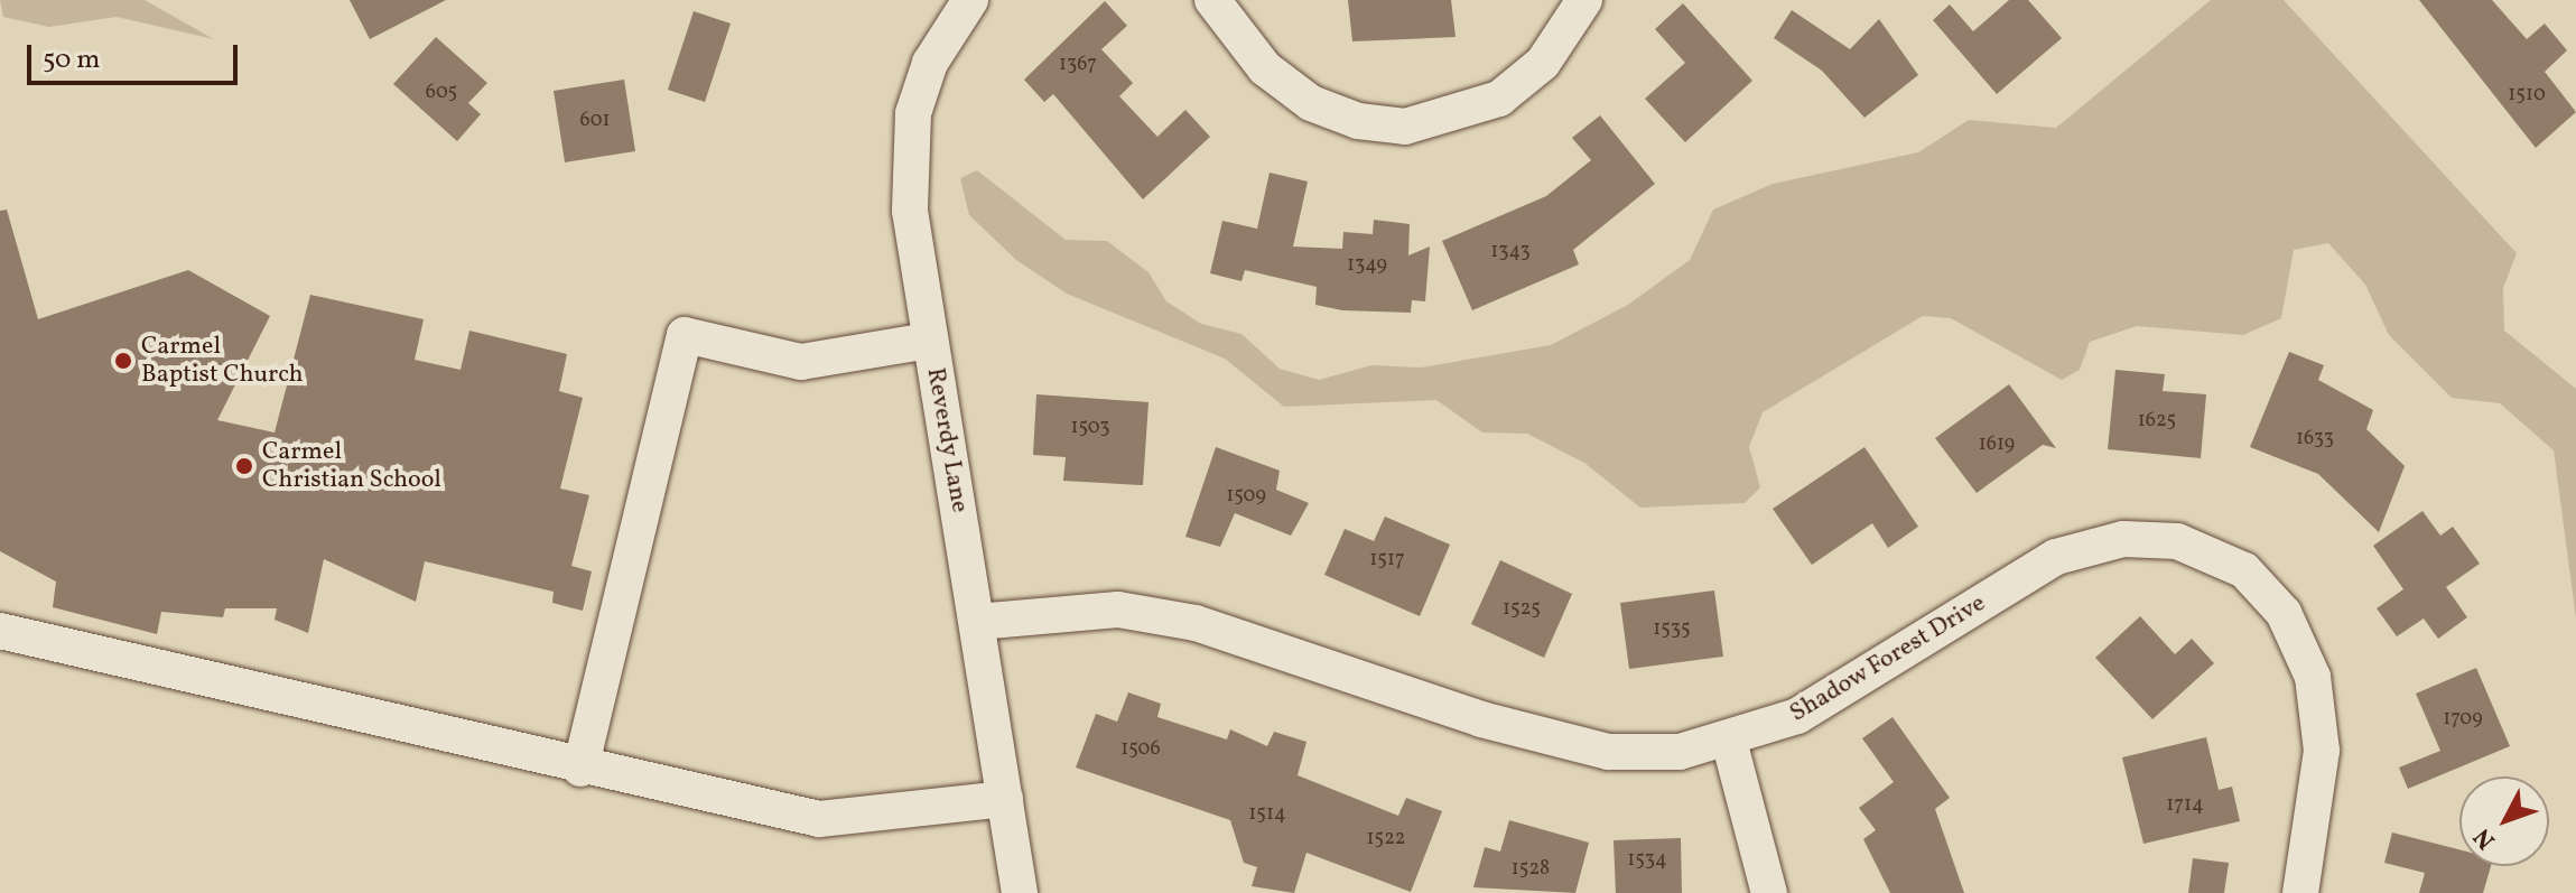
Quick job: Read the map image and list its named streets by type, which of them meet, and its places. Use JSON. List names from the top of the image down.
{
  "streets": {
    "street": ["Reverdy Lane", "Shadow Forest Drive"]
  },
  "crossings": [
    ["Reverdy Lane", "Shadow Forest Drive"]
  ],
  "places": ["Carmel Baptist Church", "Carmel Christian School"],
  "house_numbers": [
    "1367",
    "605",
    "1510",
    "601",
    "1343",
    "1349",
    "1625",
    "1503",
    "1633",
    "1619",
    "1509",
    "1517",
    "1525",
    "1535",
    "1709",
    "1506",
    "1714",
    "1514",
    "1522",
    "1534",
    "1528"
  ],
  "scale_bar": "50 m",
  "north": "bottom left"
}
